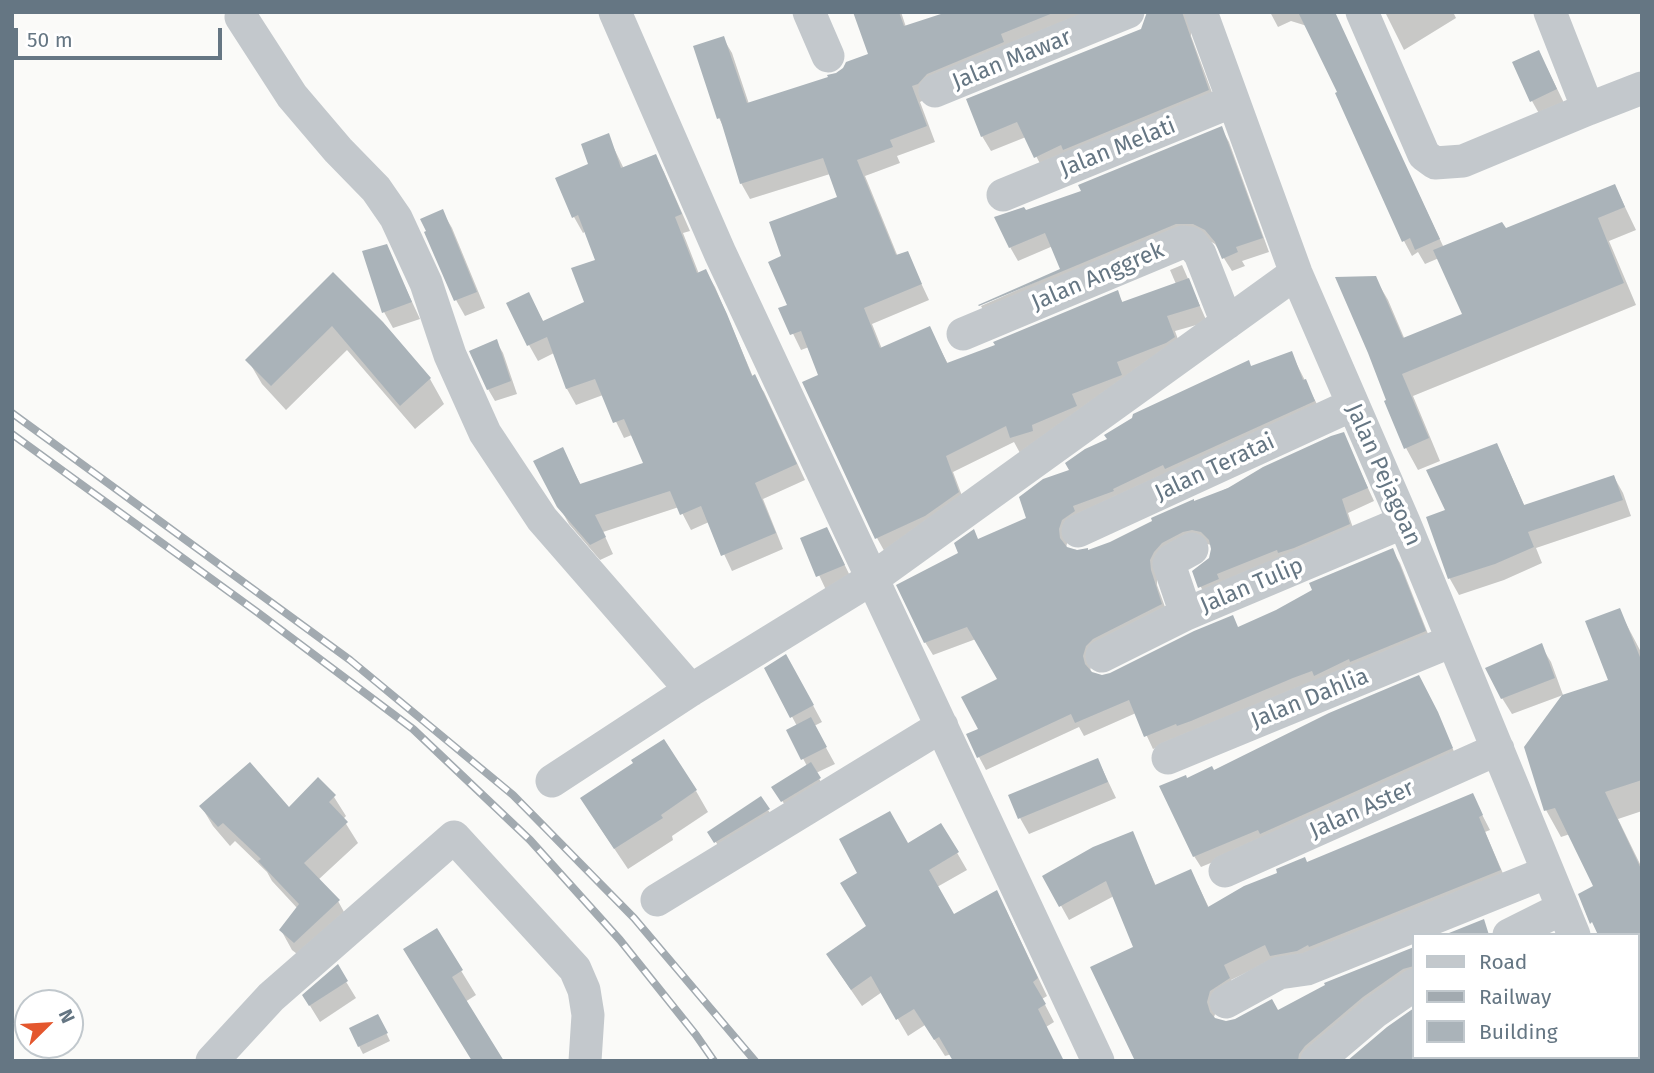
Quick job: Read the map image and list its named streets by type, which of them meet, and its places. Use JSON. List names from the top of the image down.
{
  "streets": {
    "street": [
      "Jalan Mawar",
      "Jalan Melati",
      "Jalan Anggrek",
      "Jalan Teratai",
      "Jalan Pejagoan",
      "Jalan Tulip",
      "Jalan Dahlia",
      "Jalan Aster"
    ]
  },
  "crossings": [
    ["Jalan Melati", "Jalan Pejagoan"],
    ["Jalan Teratai", "Jalan Pejagoan"],
    ["Jalan Pejagoan", "Jalan Tulip"],
    ["Jalan Pejagoan", "Jalan Dahlia"],
    ["Jalan Pejagoan", "Jalan Aster"]
  ],
  "legend": ["Road", "Railway", "Building"],
  "scale_bar": "50 m",
  "north": "top right"
}
